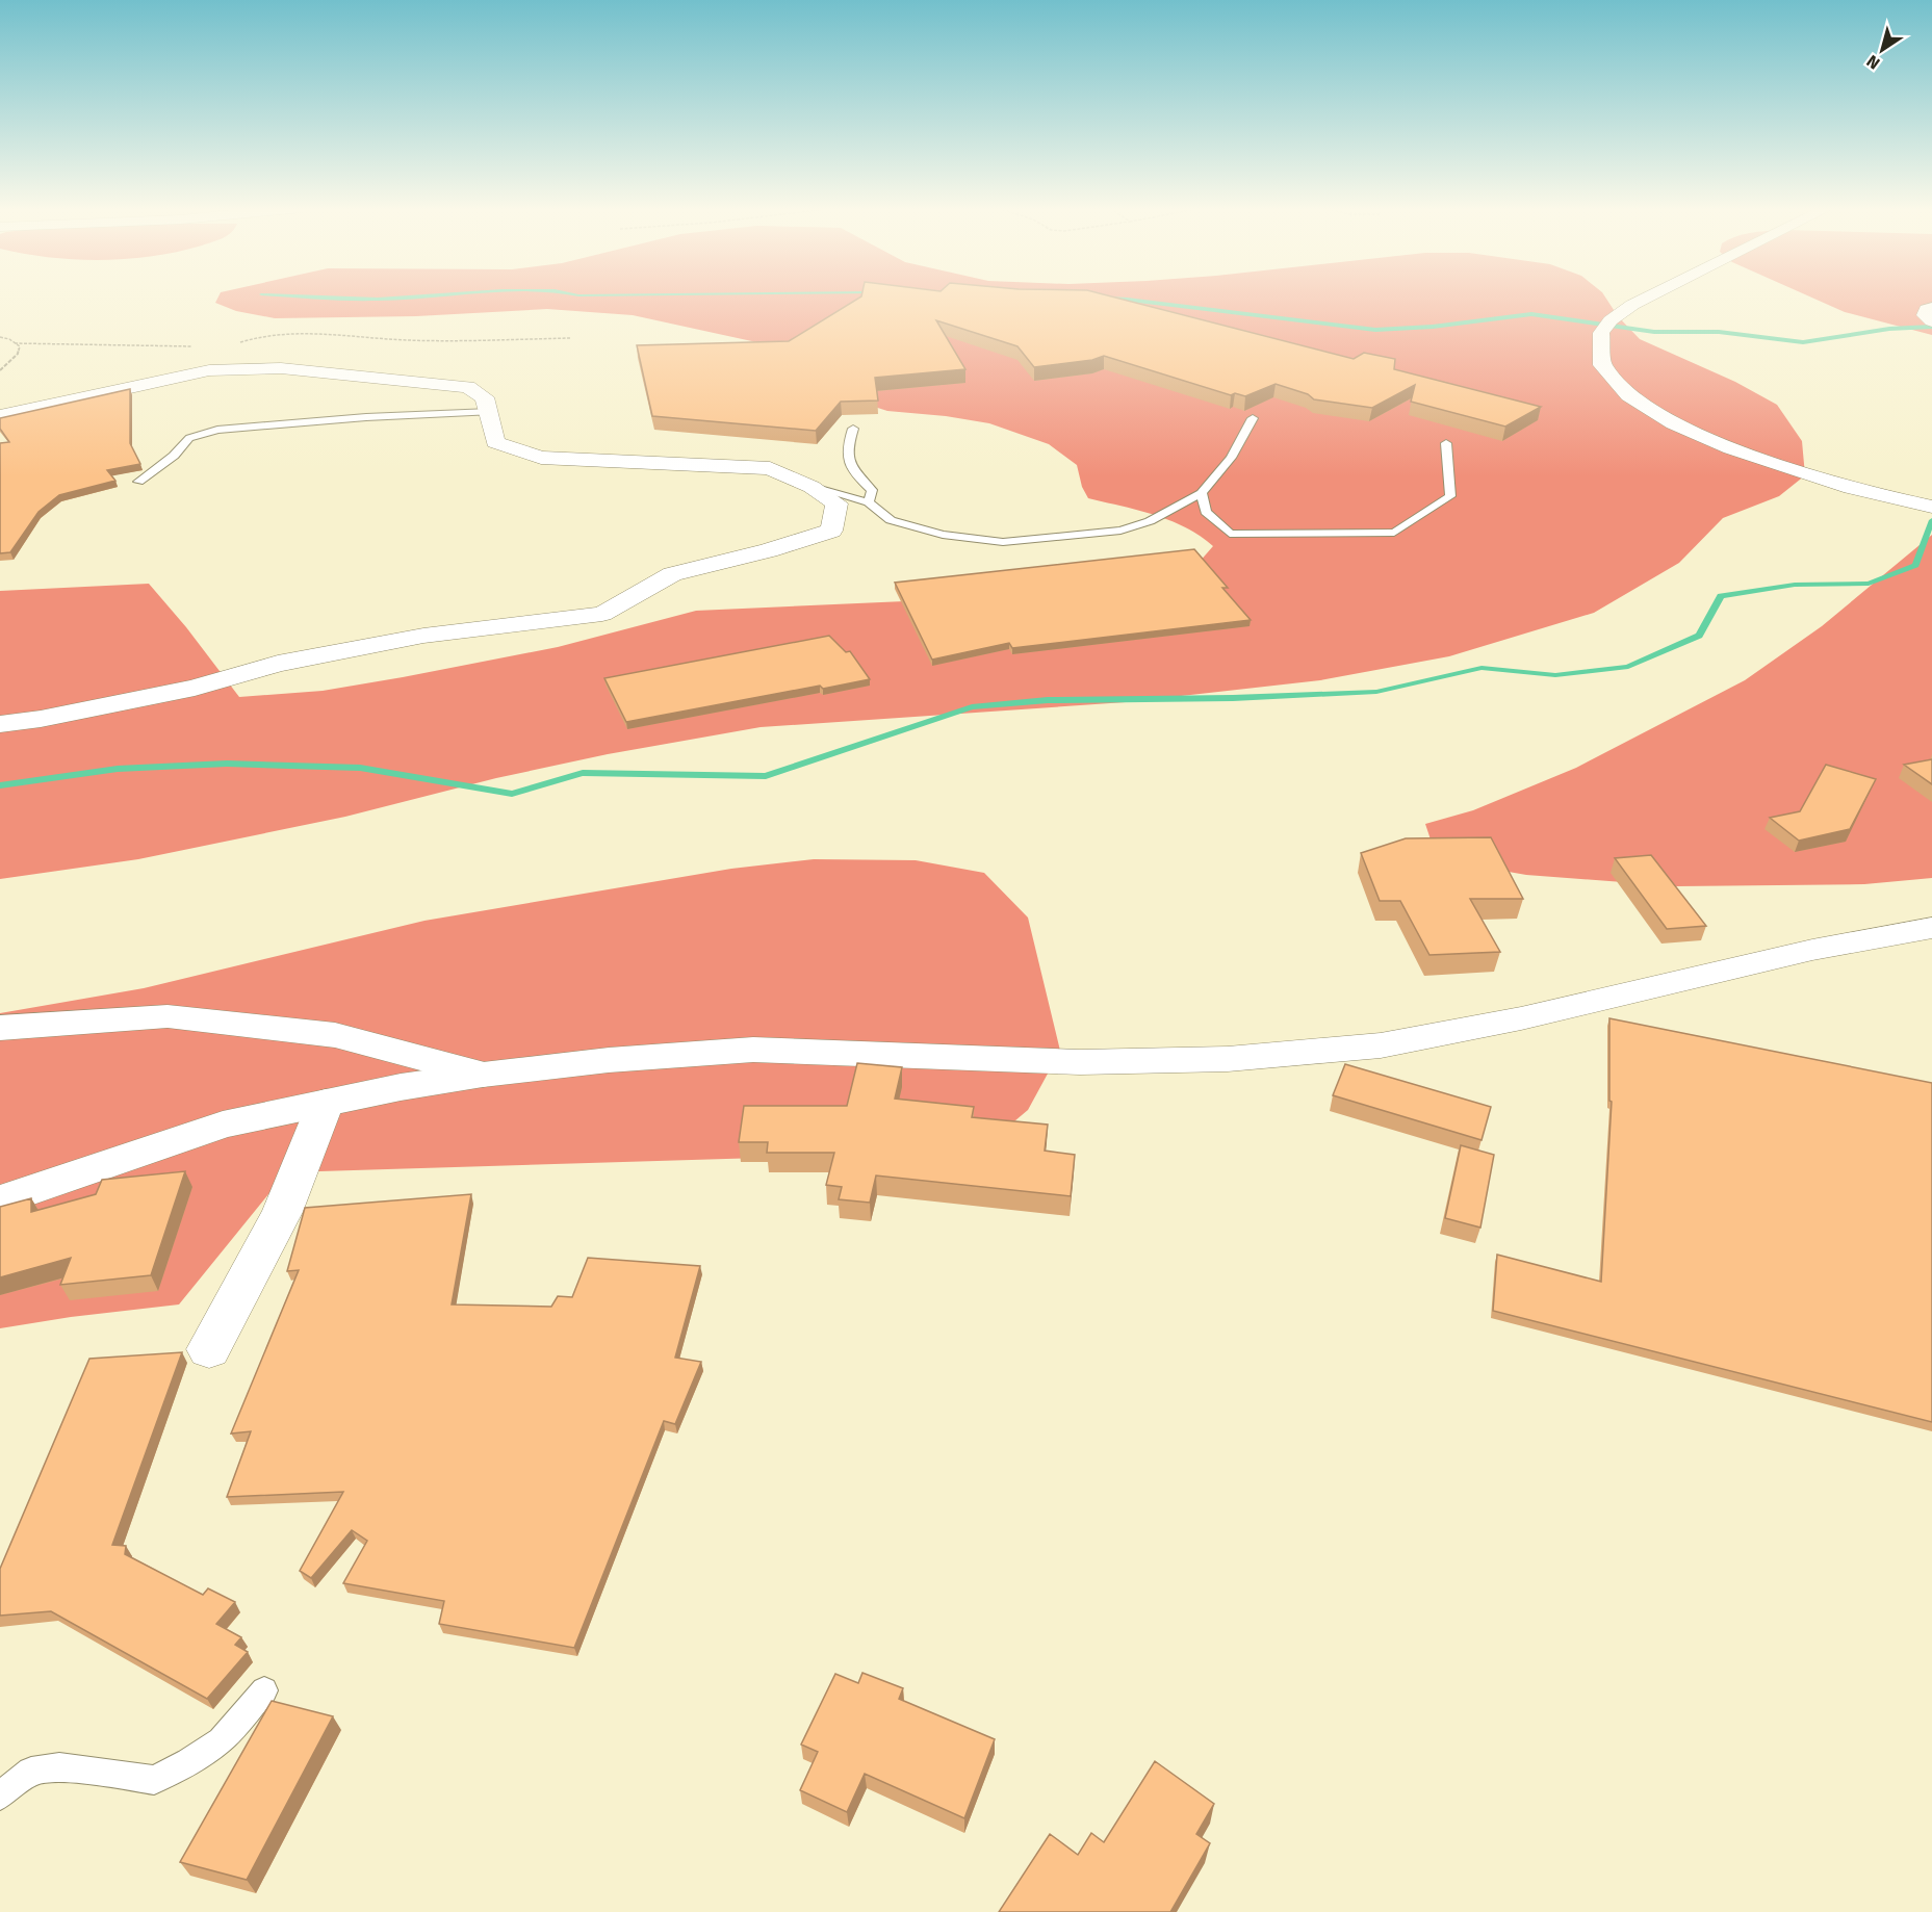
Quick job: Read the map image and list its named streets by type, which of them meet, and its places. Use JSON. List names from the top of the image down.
{
  "north": "bottom left"
}
